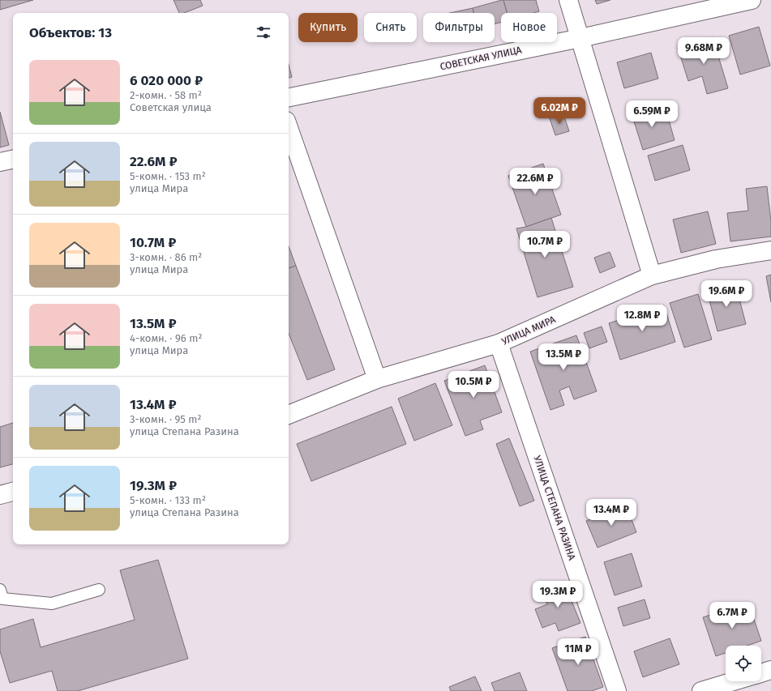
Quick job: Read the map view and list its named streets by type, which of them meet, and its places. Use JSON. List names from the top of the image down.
{
  "streets": {
    "street": ["СОВЕТСКАЯ УЛИЦА", "УЛИЦА МИРА", "УЛИЦА СТЕПАНА РАЗИНА"]
  },
  "crossings": [
    ["УЛИЦА МИРА", "УЛИЦА СТЕПАНА РАЗИНА"]
  ],
  "page": {
    "chip": [
      "Купить",
      "Снять",
      "Фильтры",
      "Новое"
    ],
    "heading": "Объектов: 13",
    "price": [
      "9.68M ₽",
      "6.02M ₽",
      "6.59M ₽",
      "22.6M ₽",
      "10.7M ₽",
      "19.6M ₽",
      "12.8M ₽",
      "13.5M ₽",
      "10.5M ₽",
      "13.4M ₽",
      "19.3M ₽",
      "6.7M ₽",
      "11M ₽"
    ],
    "list": [
      {
        "name": "6 020 000 ₽",
        "note": "2-комн. · 58 m² · Советская улица"
      },
      {
        "name": "22.6M ₽",
        "note": "5-комн. · 153 m² · улица Мира"
      },
      {
        "name": "10.7M ₽",
        "note": "3-комн. · 86 m² · улица Мира"
      },
      {
        "name": "13.5M ₽",
        "note": "4-комн. · 96 m² · улица Мира"
      },
      {
        "name": "13.4M ₽",
        "note": "3-комн. · 95 m² · улица Степана Разина"
      },
      {
        "name": "19.3M ₽",
        "note": "5-комн. · 133 m² · улица Степана Разина"
      }
    ]
  }
}
